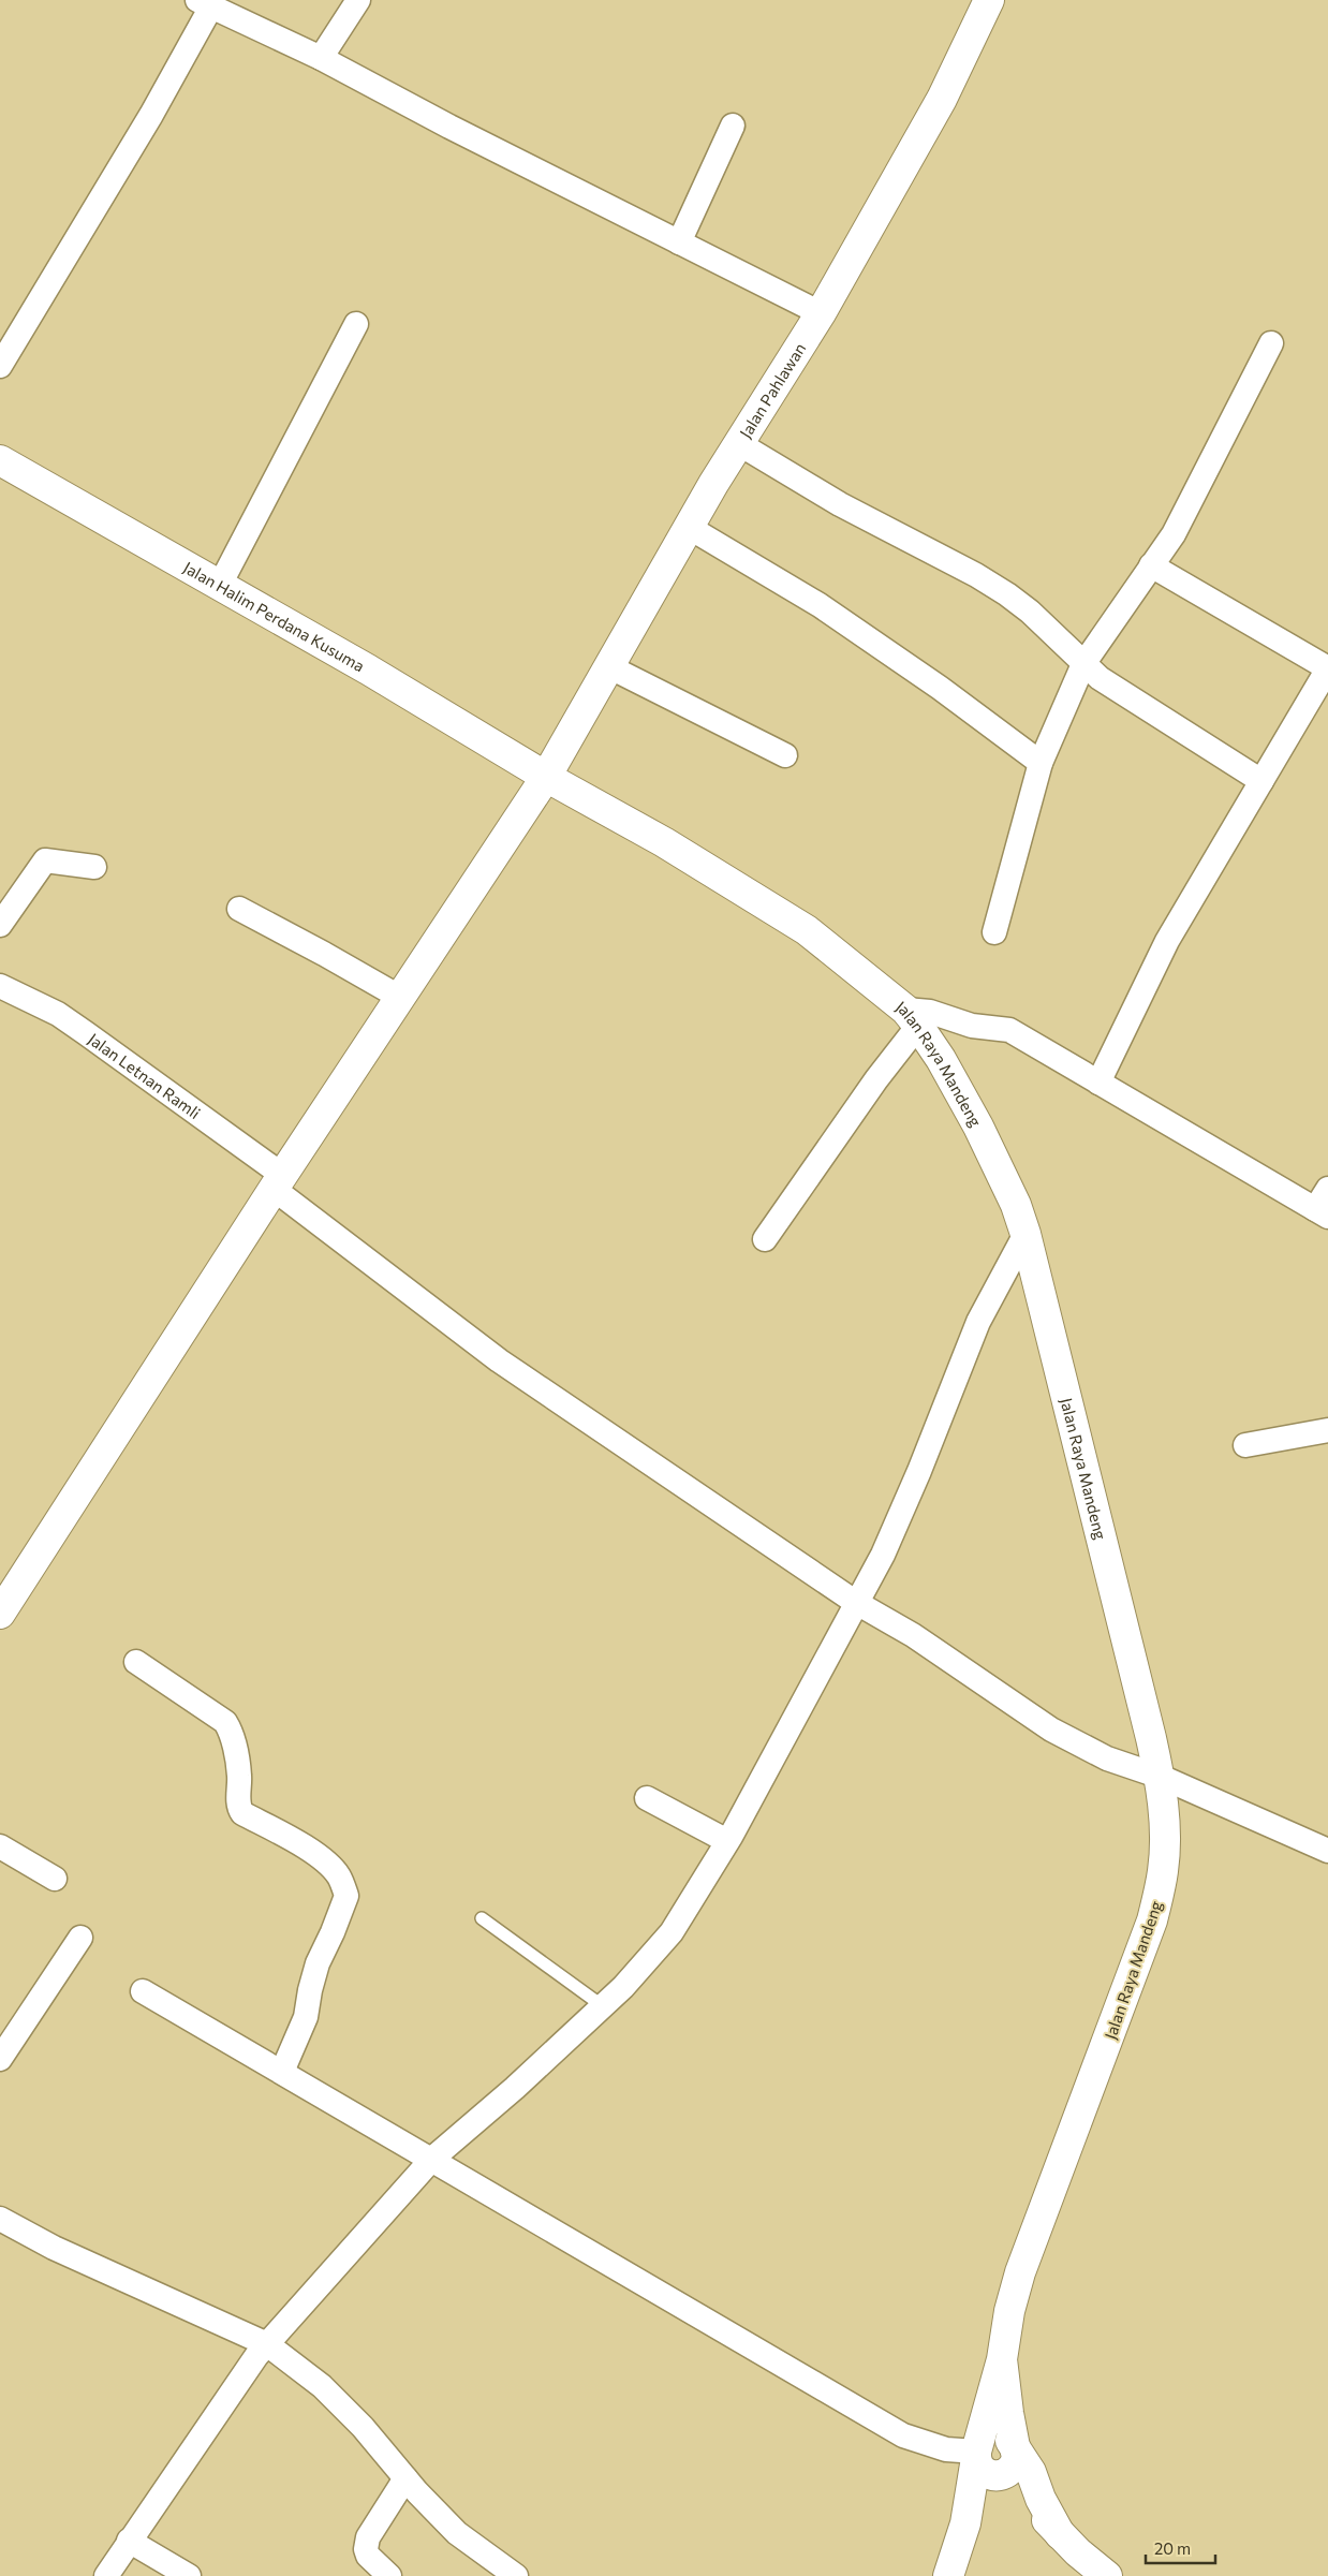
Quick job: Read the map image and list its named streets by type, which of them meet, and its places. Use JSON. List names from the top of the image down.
{
  "streets": {
    "main road": ["Jalan Pahlawan", "Jalan Halim Perdana Kusuma", "Jalan Raya Mandeng"],
    "street": ["Jalan Letnan Ramli"]
  },
  "crossings": [
    ["Jalan Pahlawan", "Jalan Halim Perdana Kusuma"],
    ["Jalan Pahlawan", "Jalan Raya Mandeng"],
    ["Jalan Pahlawan", "Jalan Letnan Ramli"],
    ["Jalan Halim Perdana Kusuma", "Jalan Raya Mandeng"],
    ["Jalan Raya Mandeng", "Jalan Letnan Ramli"]
  ],
  "scale_bar": "20 m"
}
